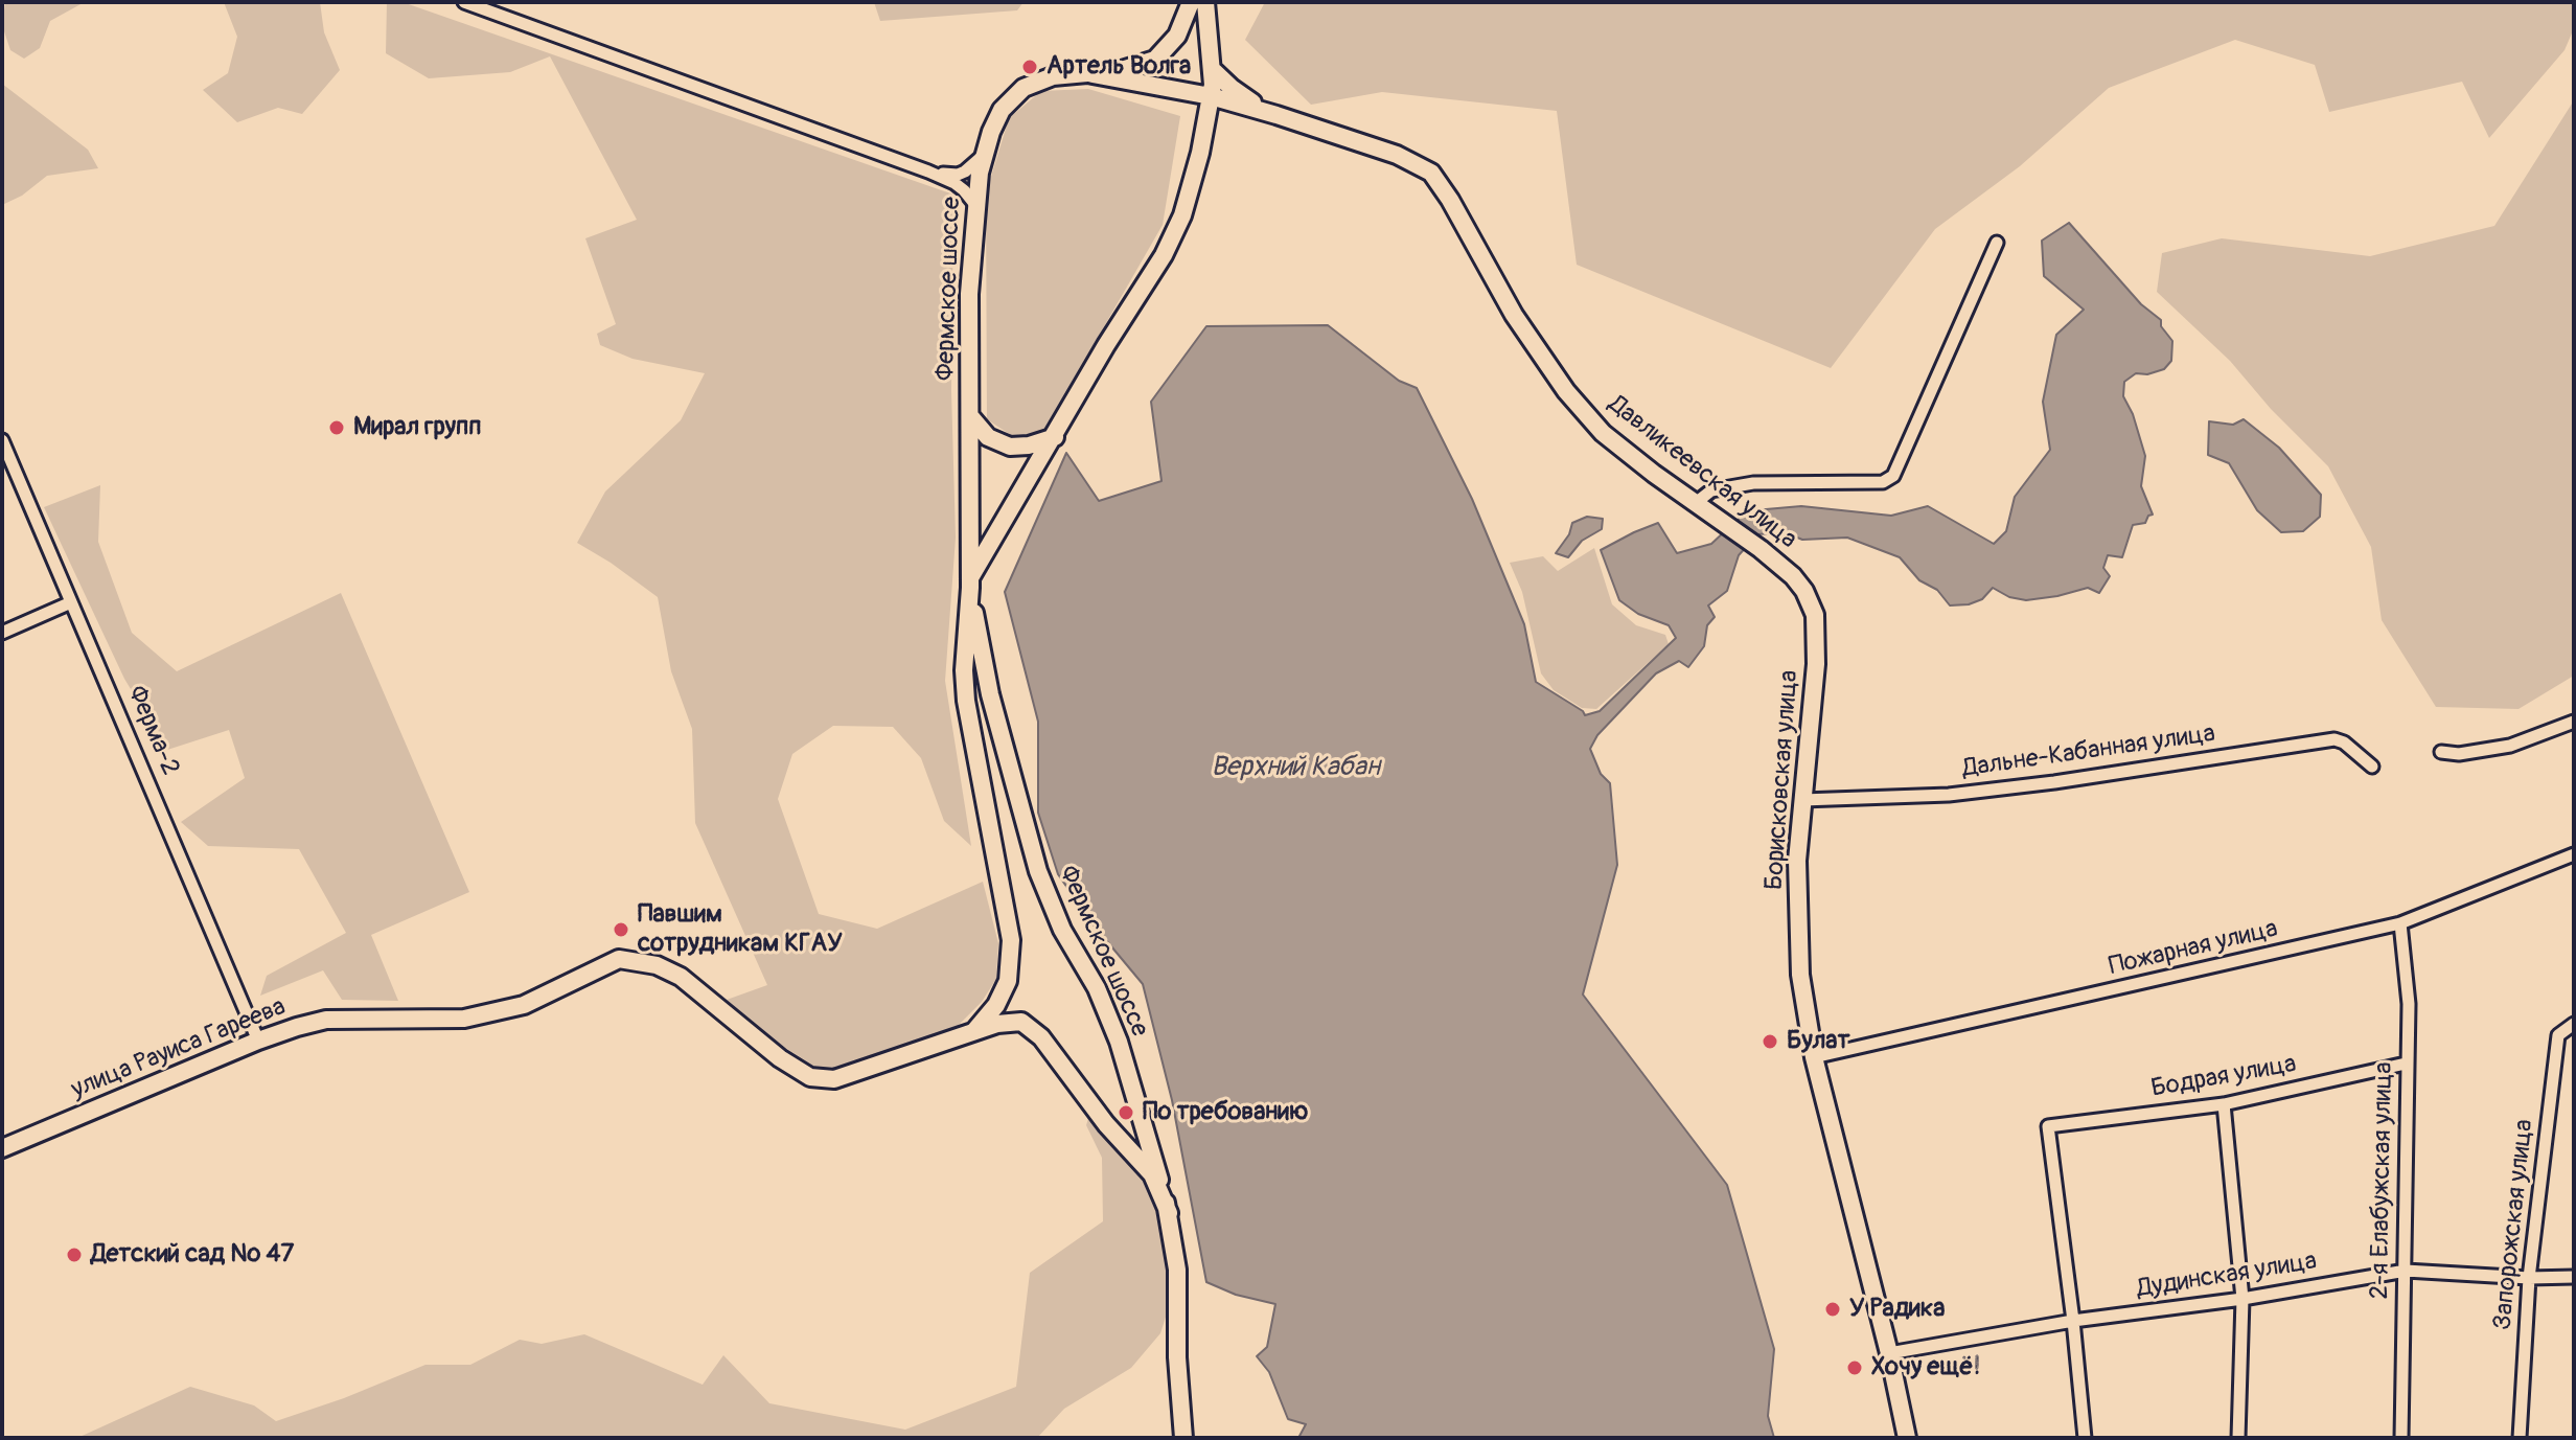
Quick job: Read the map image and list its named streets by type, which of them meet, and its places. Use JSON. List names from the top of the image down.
{
  "streets": {
    "street": [
      "Фермское шоссе",
      "Давликеевская улица",
      "Ферма-2",
      "Дальне-Кабанная улица",
      "Борисковская улица",
      "Пожарная улица",
      "улица Рауиса Гареева",
      "Бодрая улица",
      "2-я Елабужская улица",
      "Запорожская улица",
      "Дудинская улица"
    ]
  },
  "crossings": [
    ["Фермское шоссе", "Давликеевская улица"],
    ["Фермское шоссе", "улица Рауиса Гареева"],
    ["Давликеевская улица", "Борисковская улица"],
    ["Ферма-2", "улица Рауиса Гареева"],
    ["Дальне-Кабанная улица", "Борисковская улица"],
    ["Борисковская улица", "Пожарная улица"],
    ["Борисковская улица", "Дудинская улица"],
    ["Пожарная улица", "2-я Елабужская улица"],
    ["Бодрая улица", "2-я Елабужская улица"],
    ["Бодрая улица", "Дудинская улица"],
    ["2-я Елабужская улица", "Дудинская улица"],
    ["Запорожская улица", "Дудинская улица"]
  ],
  "water": ["Верхний Кабан"],
  "places": [
    "Артель Волга",
    "Мирал групп",
    "Павшим сотрудникам КГАУ",
    "Булат",
    "По требованию",
    "Детский сад № 47",
    "У Радика",
    "Хочу ещё!"
  ]
}
